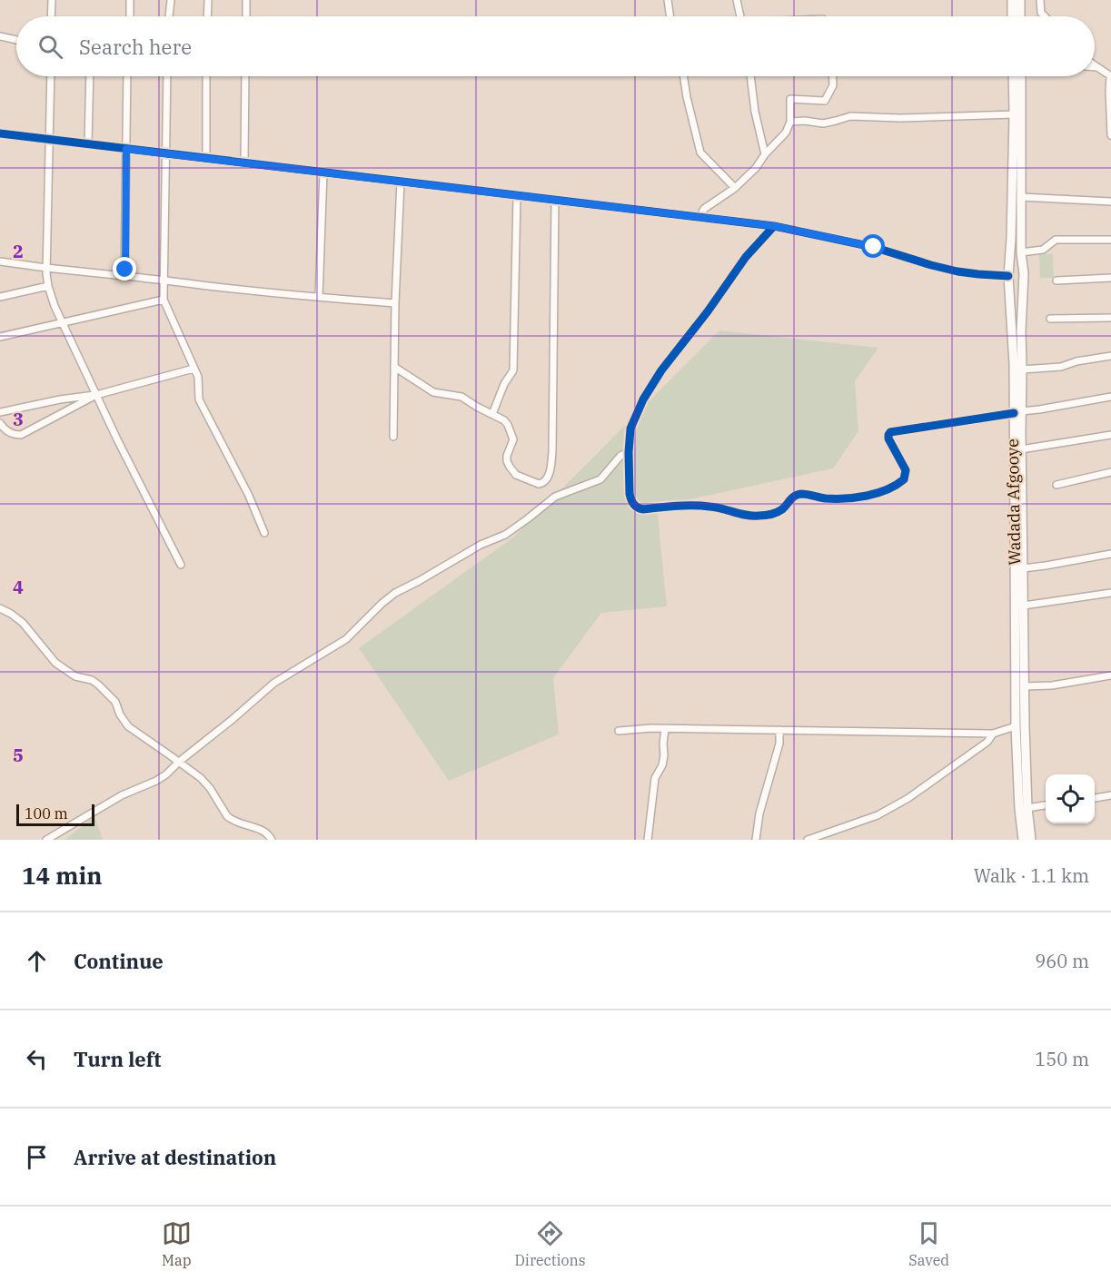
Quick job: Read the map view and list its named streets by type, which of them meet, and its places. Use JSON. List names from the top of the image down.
{
  "streets": {
    "highway": ["Wadada Afgooye"]
  },
  "scale_bar": "100 m",
  "page": {
    "search": "Search here",
    "scale": "100 m",
    "heading": ["14 min", "Walk · 1.1 km"],
    "list": [
      ["Continue", "960 m"],
      ["Turn left", "150 m"],
      "Arrive at destination"
    ],
    "nav": ["Map", "Directions", "Saved"]
  },
  "grid": {
    "rows": [
      "2",
      "3",
      "4",
      "5"
    ]
  }
}
